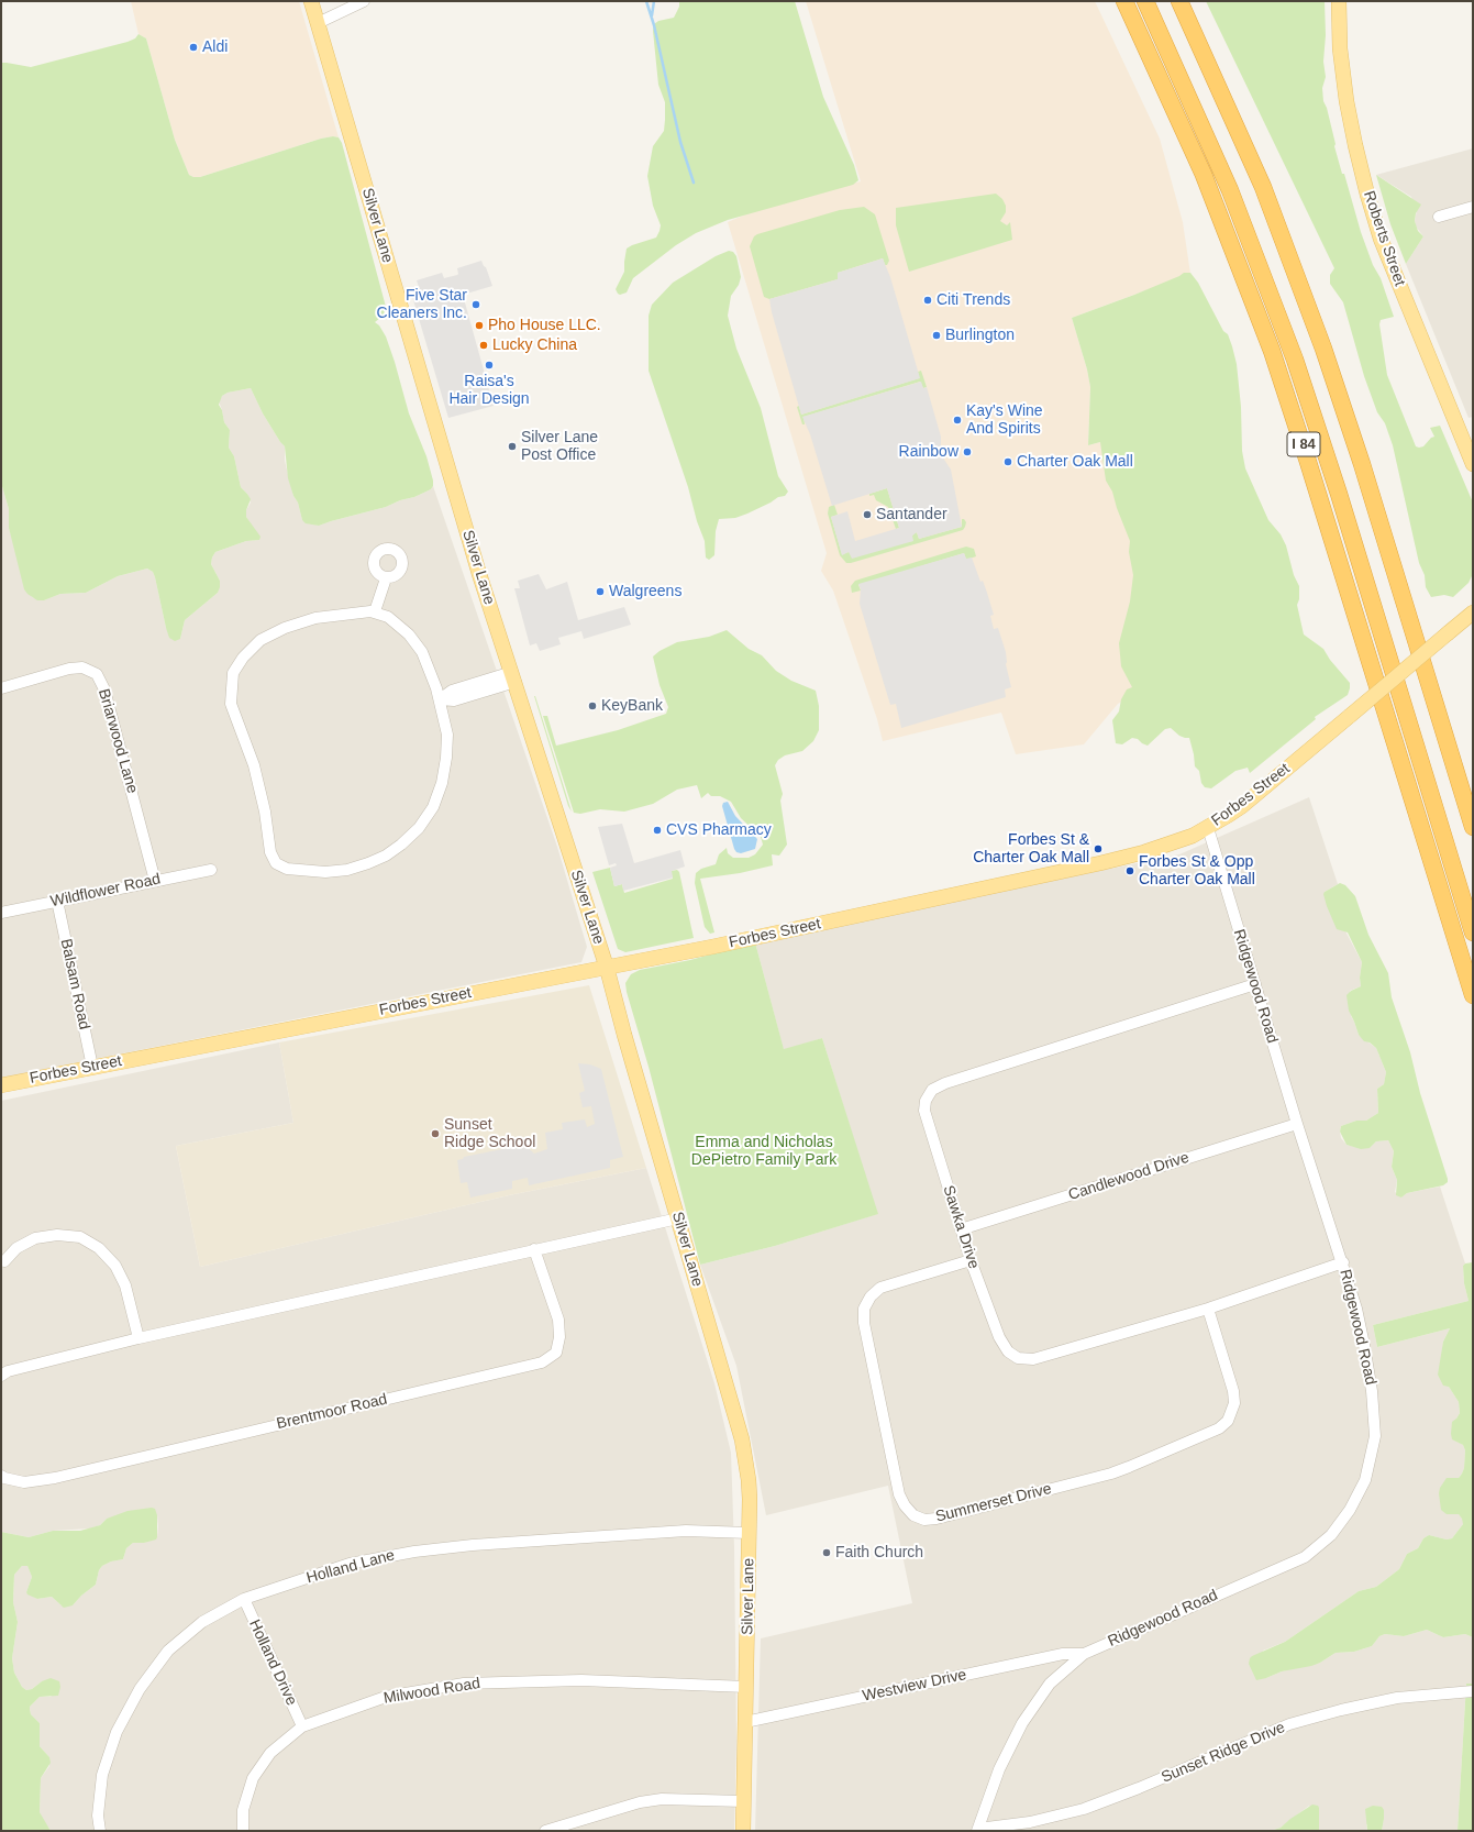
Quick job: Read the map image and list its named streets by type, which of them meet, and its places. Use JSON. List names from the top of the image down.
{
  "streets": {
    "highway": ["I 84"],
    "main road": ["Silver Lane", "Roberts Street", "Forbes Street"],
    "street": [
      "Briarwood Lane",
      "Wildflower Road",
      "Balsam Road",
      "Ridgewood Road",
      "Candlewood Drive",
      "Sawka Drive",
      "Brentmoor Road",
      "Summerset Drive",
      "Holland Lane",
      "Holland Drive",
      "Westview Drive",
      "Milwood Road",
      "Sunset Ridge Drive"
    ]
  },
  "crossings": [
    ["Silver Lane", "Forbes Street"],
    ["Silver Lane", "Holland Lane"],
    ["Silver Lane", "Westview Drive"],
    ["Silver Lane", "Milwood Road"],
    ["Briarwood Lane", "Wildflower Road"],
    ["Forbes Street", "Balsam Road"],
    ["Forbes Street", "Ridgewood Road"],
    ["Wildflower Road", "Balsam Road"],
    ["Ridgewood Road", "Candlewood Drive"],
    ["Ridgewood Road", "Sawka Drive"],
    ["Ridgewood Road", "Westview Drive"],
    ["Ridgewood Road", "Sunset Ridge Drive"],
    ["Candlewood Drive", "Sawka Drive"],
    ["Sawka Drive", "Summerset Drive"],
    ["Holland Lane", "Holland Drive"],
    ["Holland Drive", "Milwood Road"]
  ],
  "parks": ["Emma and Nicholas DePietro Family Park"],
  "places": [
    "Aldi",
    "Citi Trends",
    "Five Star Cleaners Inc.",
    "Pho House LLC.",
    "Burlington",
    "Lucky China",
    "Raisa's Hair Design",
    "Kay's Wine And Spirits",
    "Silver Lane Post Office",
    "Rainbow",
    "Charter Oak Mall",
    "Santander",
    "Walgreens",
    "KeyBank",
    "CVS Pharmacy",
    "Forbes St & Charter Oak Mall",
    "Forbes St & Opp Charter Oak Mall",
    "Sunset Ridge School",
    "Faith Church"
  ]
}
